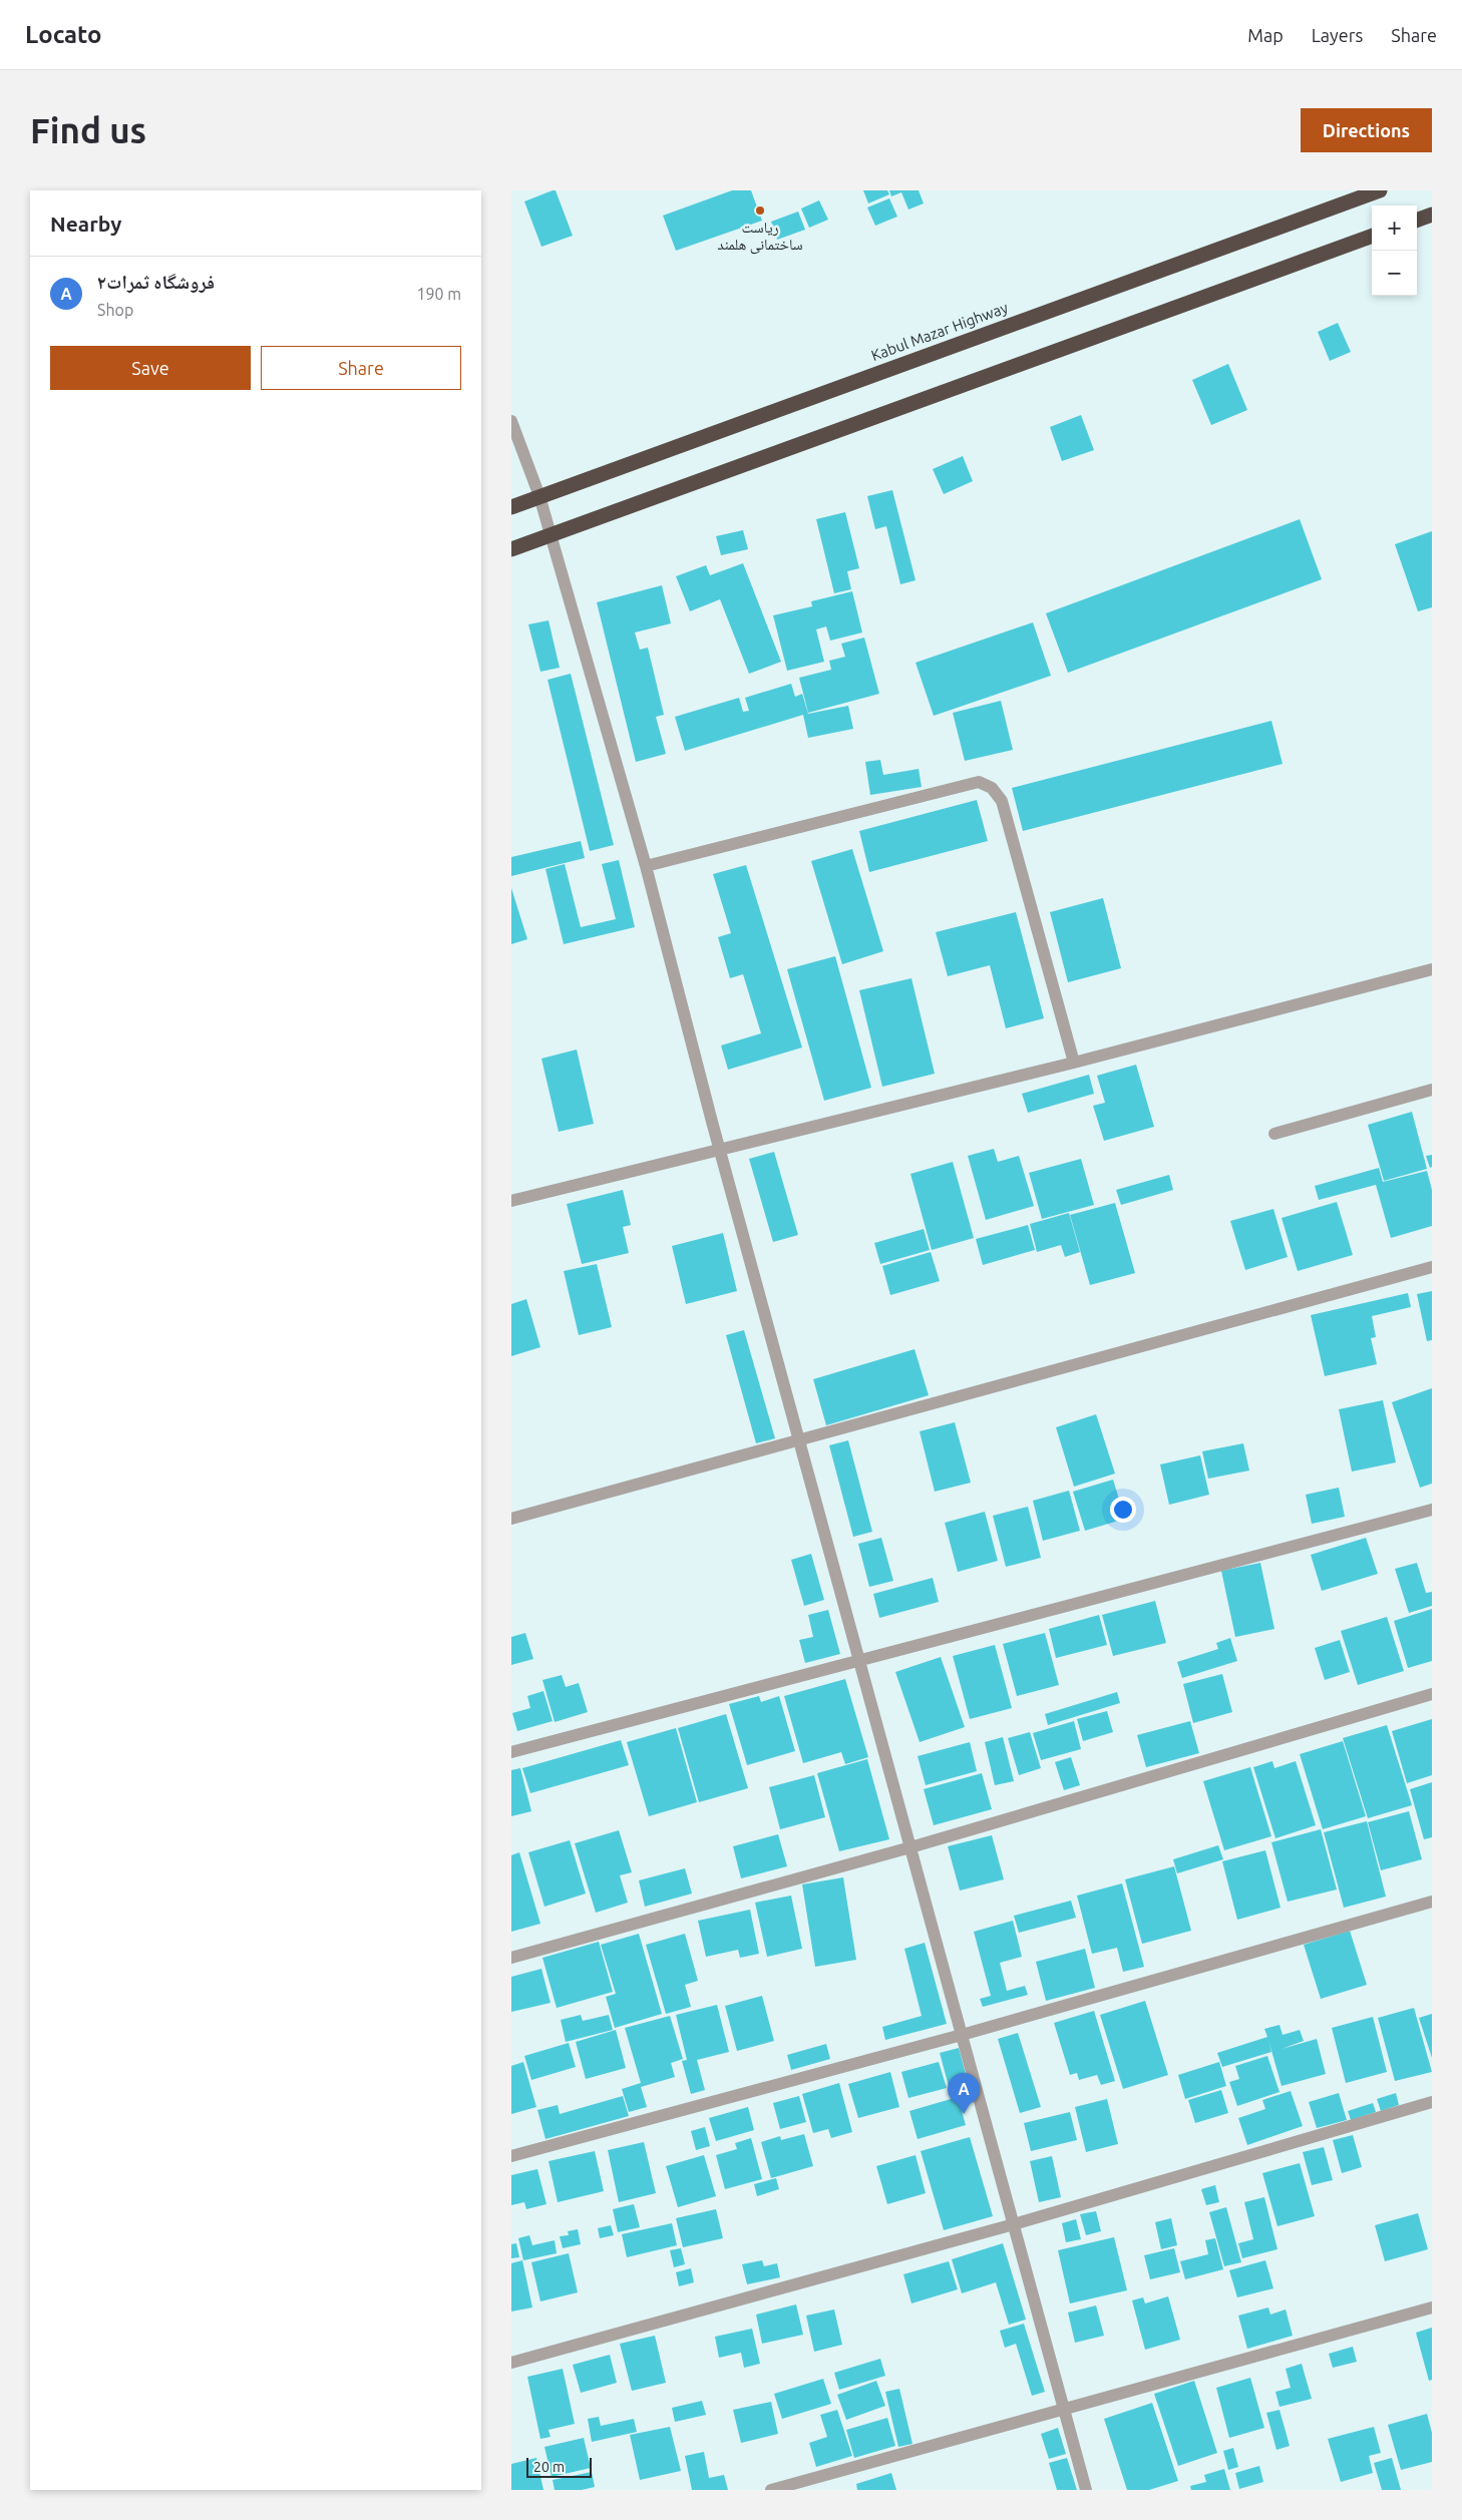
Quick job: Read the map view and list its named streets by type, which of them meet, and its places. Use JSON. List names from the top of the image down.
{
  "streets": {
    "highway": ["Kabul Mazar Highway"]
  },
  "places": ["ریاست ساختمانی هلمند"],
  "scale_bar": "20 m",
  "page": {
    "header": "Locato",
    "nav": ["Map", "Layers", "Share"],
    "buttons": [
      "Directions",
      ["Save", "Share"]
    ],
    "title": "Find us",
    "heading": "Nearby",
    "map_buttons": ["+", "−"],
    "list": [
      {
        "mark": "A",
        "name": "فروشگاه ثمرات٢",
        "note": "Shop",
        "value": "190 m"
      }
    ],
    "pins": "A",
    "scale": "20 m"
  }
}
